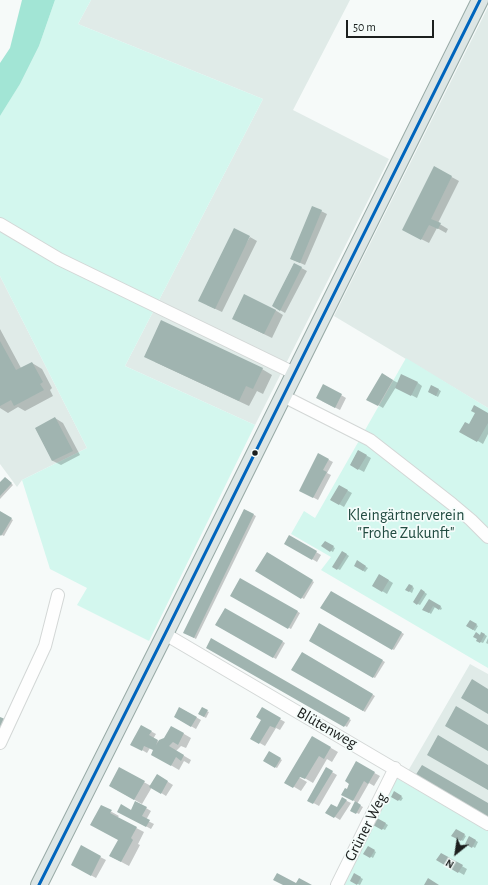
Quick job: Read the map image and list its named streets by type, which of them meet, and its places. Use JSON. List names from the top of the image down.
{
  "streets": {
    "street": ["Blütenweg", "Grüner Weg"]
  },
  "crossings": [
    ["Blütenweg", "Grüner Weg"]
  ],
  "parks": ["Kleingärtnerverein \"Frohe Zukunft\""],
  "scale_bar": "50 m",
  "north": "bottom left"
}
